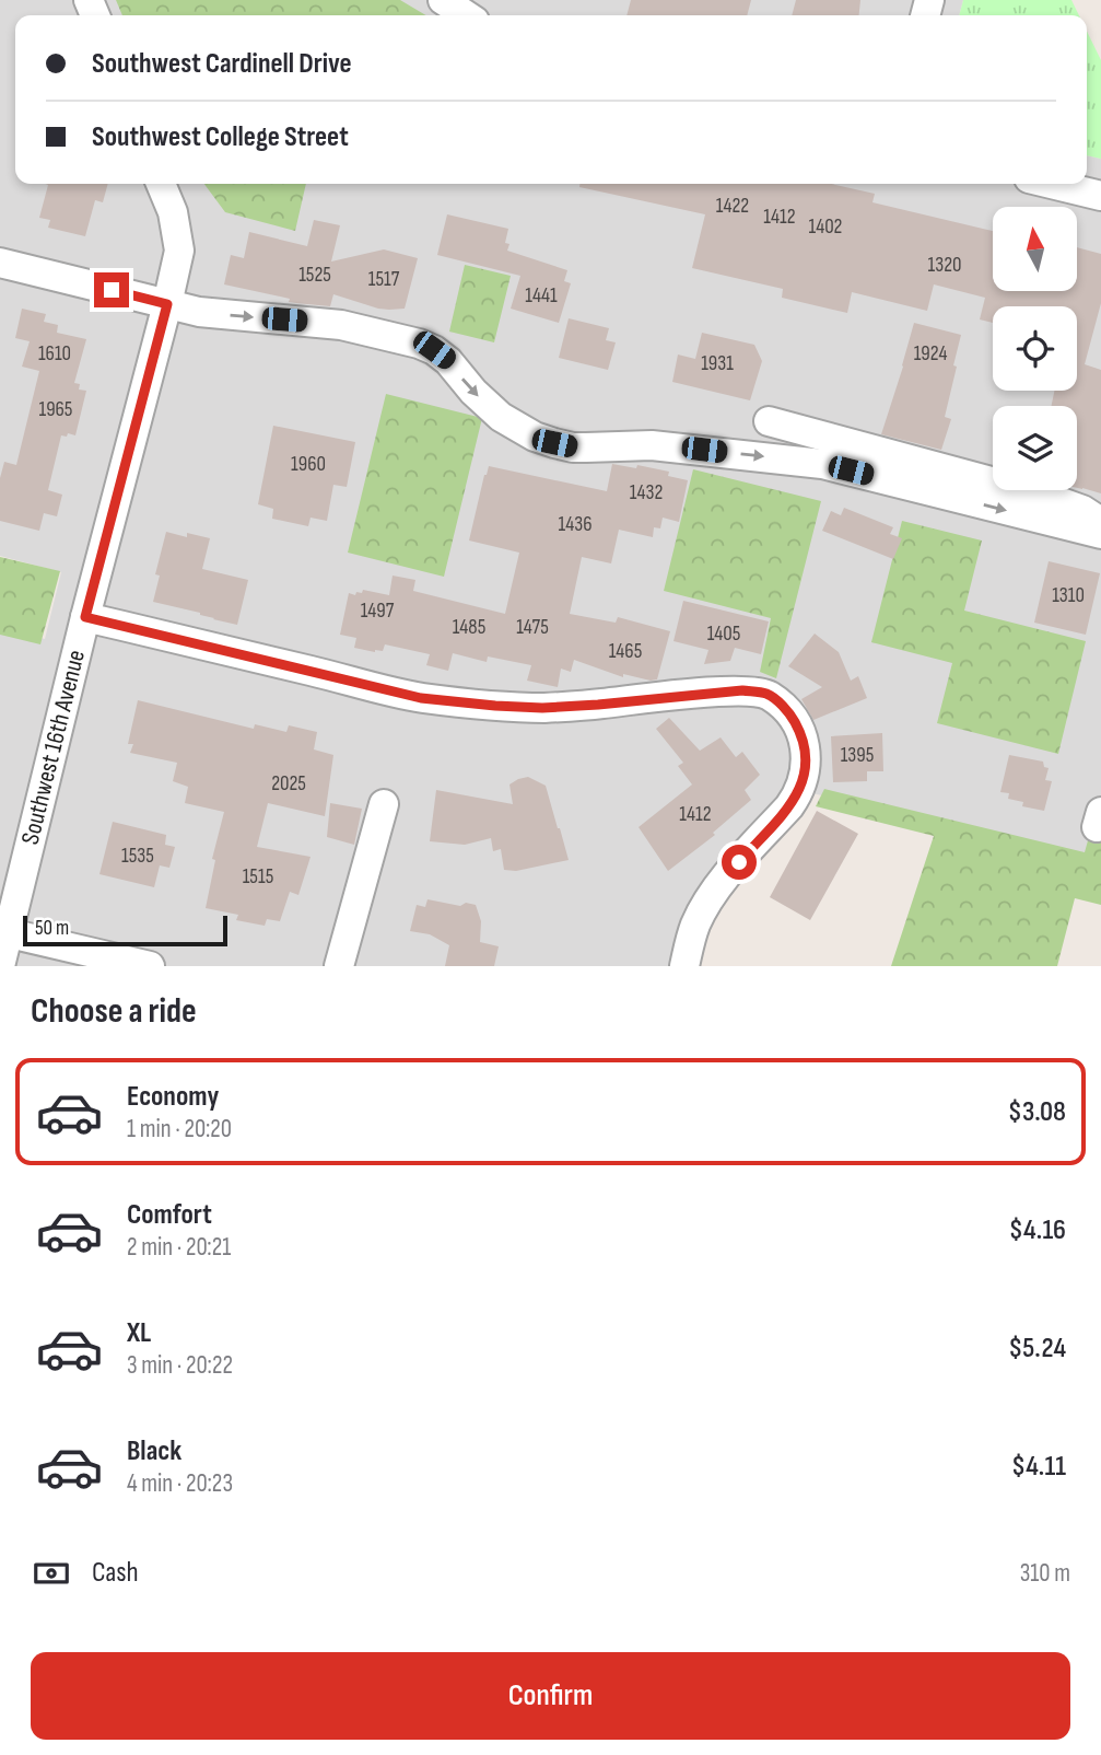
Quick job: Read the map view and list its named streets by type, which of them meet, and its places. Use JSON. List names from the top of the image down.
{
  "streets": {
    "street": ["Southwest 16th Avenue"]
  },
  "house_numbers": [
    "1422",
    "1412",
    "1402",
    "1320",
    "1525",
    "1517",
    "1441",
    "1610",
    "1924",
    "1931",
    "1965",
    "1960",
    "1432",
    "1436",
    "1310",
    "1497",
    "1485",
    "1475",
    "1405",
    "1465",
    "1395",
    "2025",
    "1412",
    "1535",
    "1515"
  ],
  "scale_bar": "50 m",
  "north": "top",
  "page": {
    "banner": ["Southwest Cardinell Drive", "Southwest College Street"],
    "scale": "50 m",
    "heading": "Choose a ride",
    "list": [
      {
        "name": "Economy",
        "note": "1 min · 20:20",
        "value": "$3.08"
      },
      {
        "name": "Comfort",
        "note": "2 min · 20:21",
        "value": "$4.16"
      },
      {
        "name": "XL",
        "note": "3 min · 20:22",
        "value": "$5.24"
      },
      {
        "name": "Black",
        "note": "4 min · 20:23",
        "value": "$4.11"
      }
    ],
    "pay": ["Cash", "310 m"],
    "buttons": "Confirm"
  }
}
